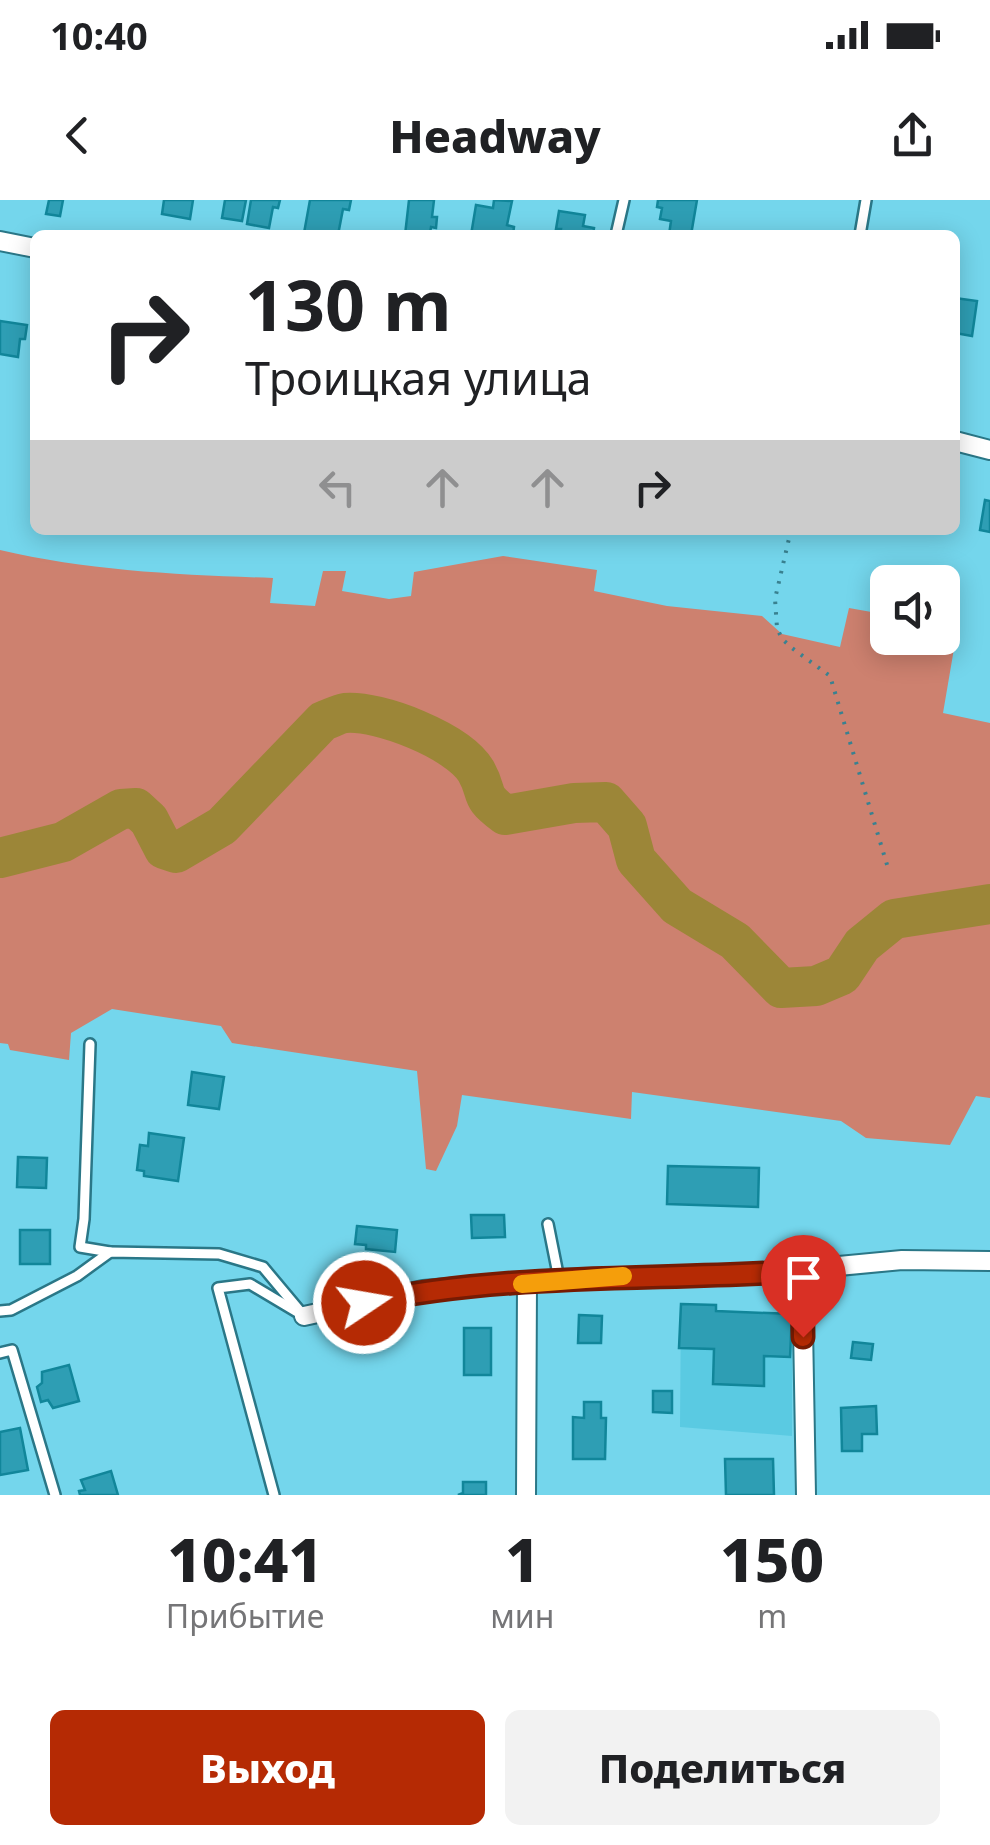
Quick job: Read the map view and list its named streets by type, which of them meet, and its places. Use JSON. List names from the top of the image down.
{
  "page": {
    "status": "10:40",
    "header": "Headway",
    "turn": ["130 m", "Троицкая улица"],
    "eta": [
      "10:41",
      "Прибытие",
      "1",
      "мин",
      "150",
      "m"
    ],
    "buttons": ["Выход", "Поделиться"]
  }
}
